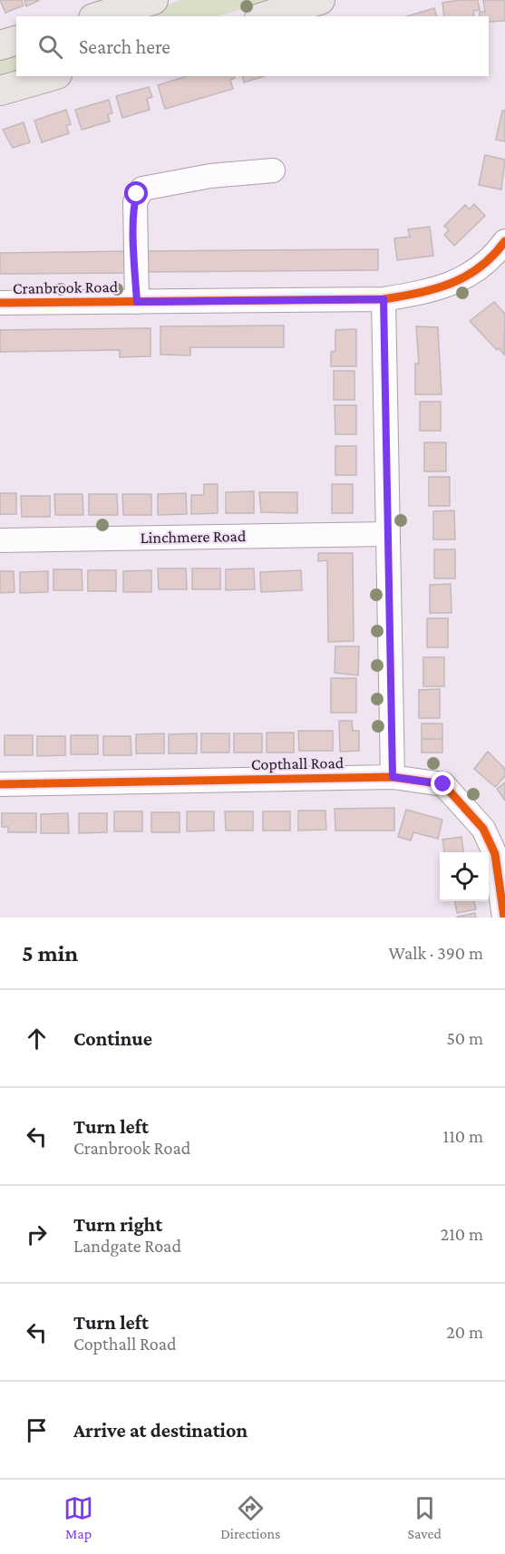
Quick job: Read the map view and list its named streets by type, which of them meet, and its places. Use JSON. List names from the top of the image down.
{
  "streets": {
    "street": ["Cranbrook Road", "Linchmere Road", "Copthall Road"]
  },
  "page": {
    "search": "Search here",
    "heading": ["5 min", "Walk · 390 m"],
    "list": [
      ["Continue", "50 m"],
      ["Turn left", "Cranbrook Road", "110 m"],
      ["Turn right", "Landgate Road", "210 m"],
      ["Turn left", "Copthall Road", "20 m"],
      "Arrive at destination"
    ],
    "nav": ["Map", "Directions", "Saved"]
  }
}
